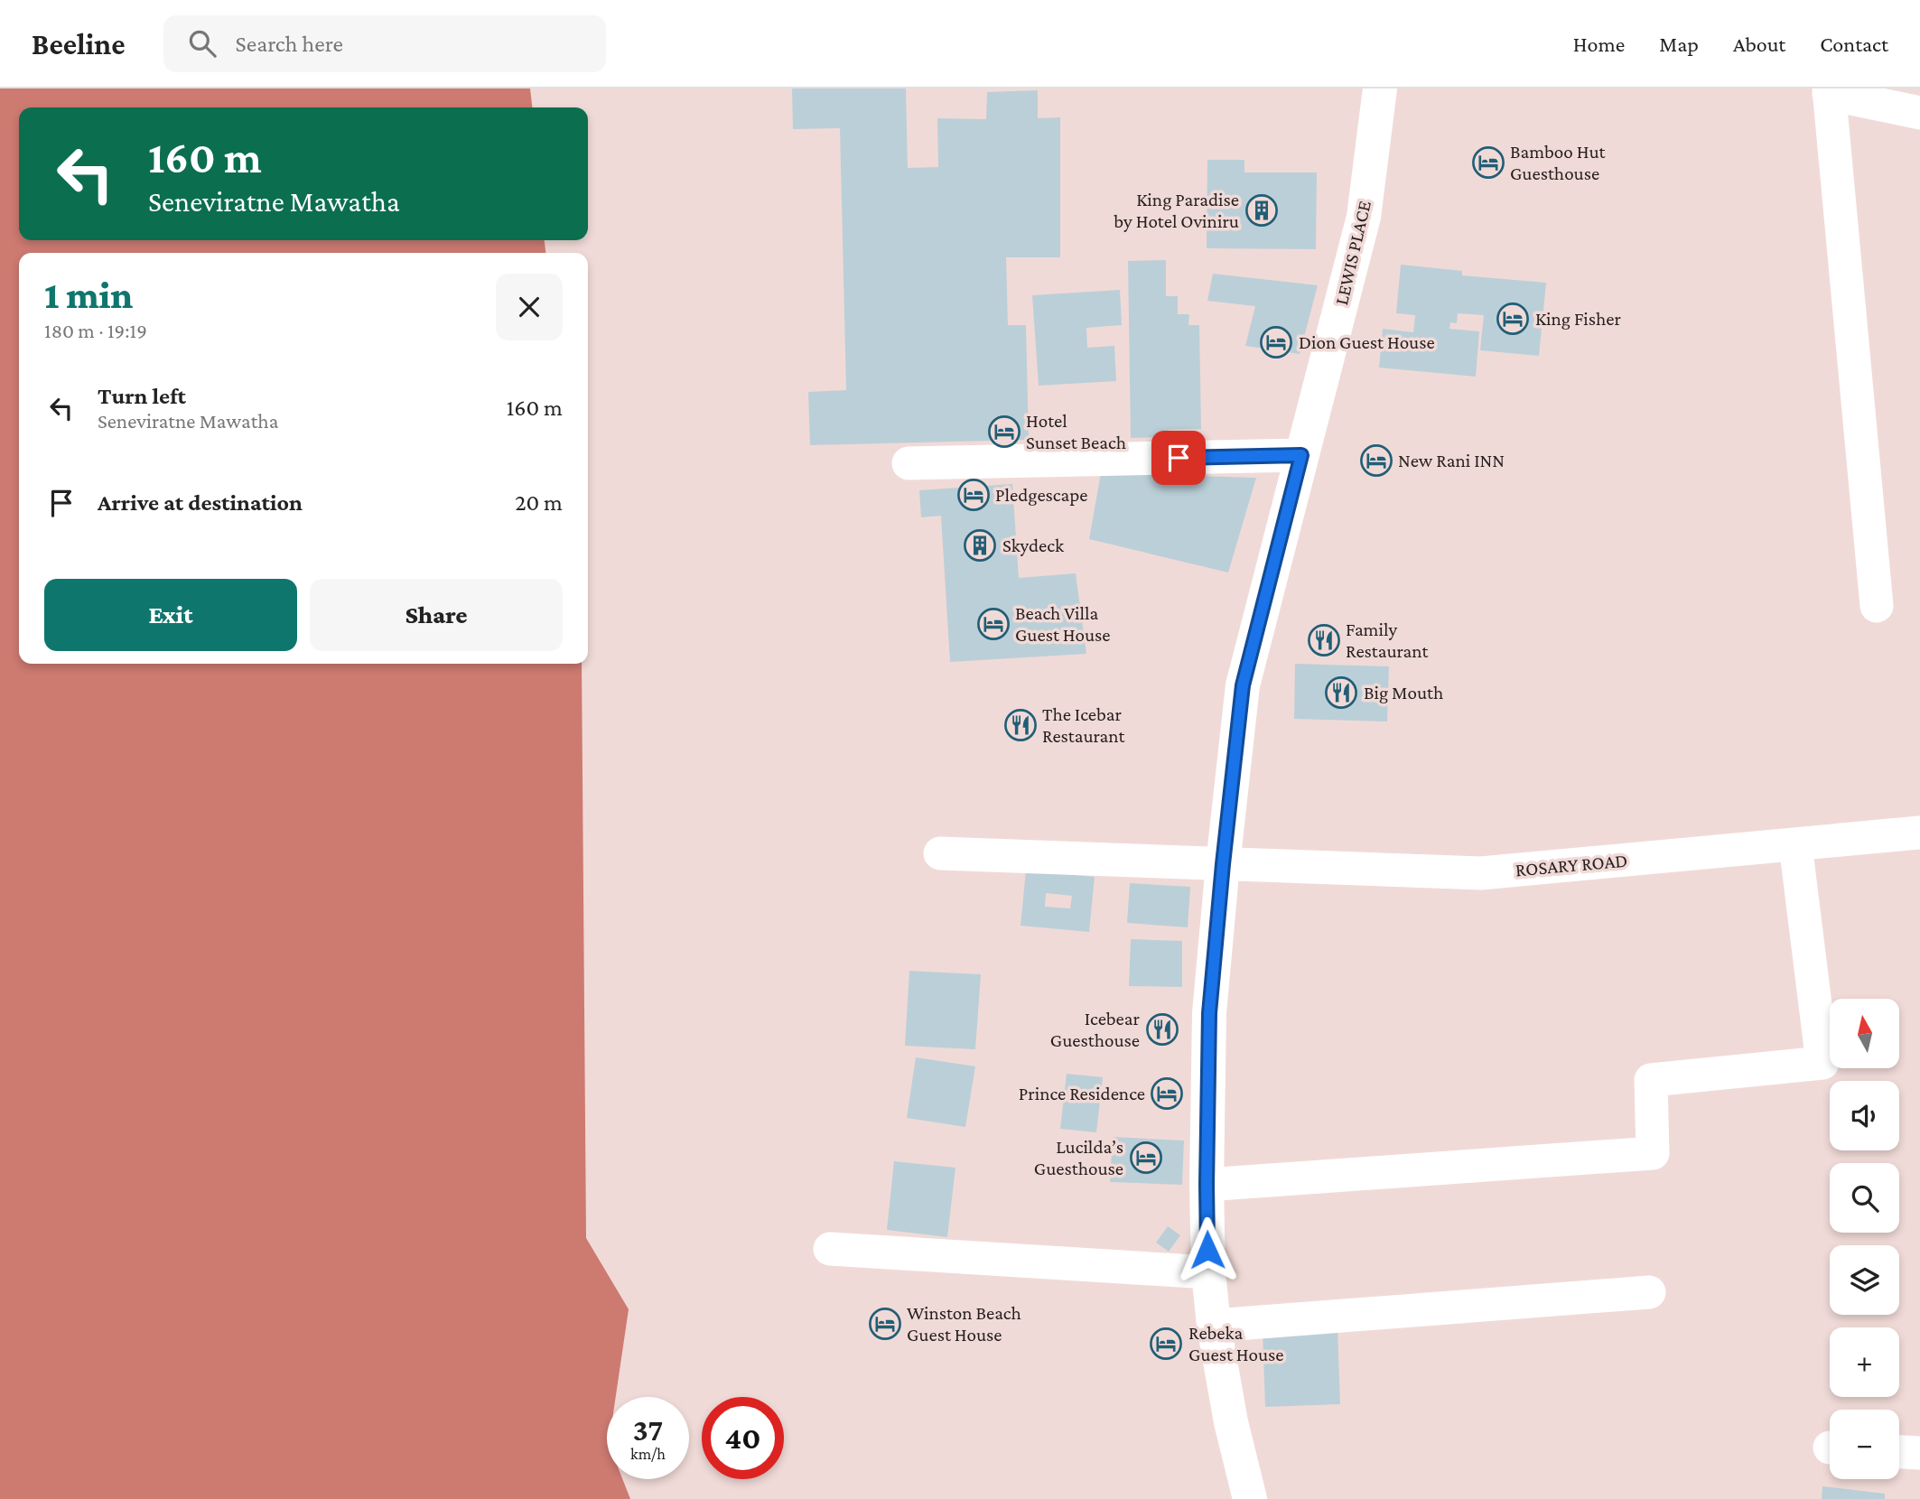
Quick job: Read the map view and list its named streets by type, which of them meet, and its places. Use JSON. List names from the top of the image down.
{
  "streets": {
    "street": ["LEWIS PLACE", "ROSARY ROAD"]
  },
  "crossings": [
    ["LEWIS PLACE", "ROSARY ROAD"]
  ],
  "places": {
    "hotel": [
      "Bamboo Hut Guesthouse",
      "King Fisher",
      "Dion Guest House",
      "Hotel Sunset Beach",
      "New Rani INN",
      "Pledgescape",
      "Beach Villa Guest House",
      "Prince Residence",
      "Lucilda’s Guesthouse",
      "Winston Beach Guest House",
      "Rebeka Guest House"
    ],
    "building": ["King Paradise by Hotel Oviniru", "Skydeck"],
    "restaurant": [
      "Family Restaurant",
      "Big Mouth",
      "The Icebar Restaurant",
      "Icebear Guesthouse"
    ]
  },
  "north": "top",
  "page": {
    "header": "Beeline",
    "search": "Search here",
    "nav": [
      "Home",
      "Map",
      "About",
      "Contact"
    ],
    "turn": ["160 m", "Seneviratne Mawatha"],
    "heading": ["1 min", "180 m · 19:19"],
    "list": [
      {
        "name": "Turn left",
        "note": "Seneviratne Mawatha",
        "value": "160 m"
      },
      {
        "name": "Arrive at destination",
        "value": "20 m"
      }
    ],
    "buttons": ["Exit", "Share"],
    "map_buttons": ["+", "−"],
    "speed": "37 km/h",
    "limit": "40"
  }
}
